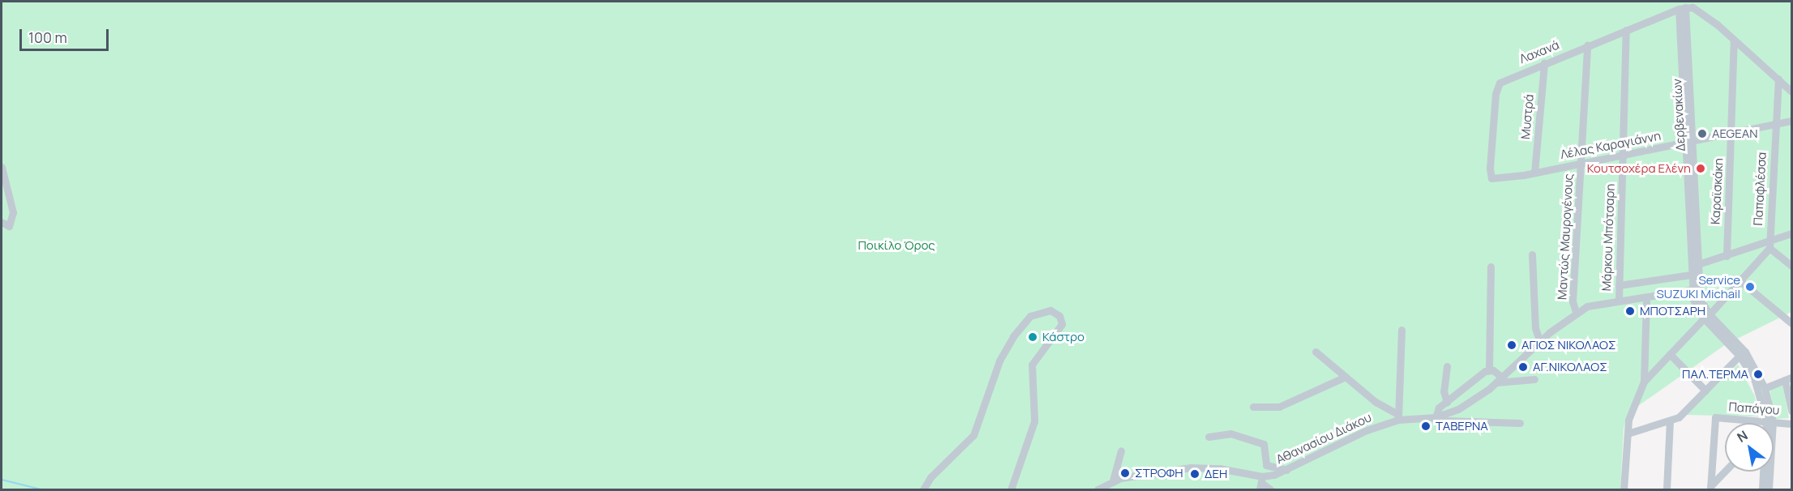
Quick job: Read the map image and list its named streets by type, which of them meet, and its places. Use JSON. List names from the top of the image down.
{
  "streets": {
    "street": [
      "Λαχανά",
      "Δερβενακίων",
      "Μυστρά",
      "Λέλας Καραγιάννη",
      "Παπαφλέσσα",
      "Καραϊσκάκη",
      "Μαντώς Μαυρογένους",
      "Μάρκου Μπότσαρη",
      "Παπάγου",
      "Αθανασίου Διάκου"
    ]
  },
  "crossings": [
    ["Λαχανά", "Δερβενακίων"],
    ["Λαχανά", "Μυστρά"],
    ["Λαχανά", "Λέλας Καραγιάννη"],
    ["Λαχανά", "Μαντώς Μαυρογένους"],
    ["Λαχανά", "Μάρκου Μπότσαρη"],
    ["Δερβενακίων", "Λέλας Καραγιάννη"],
    ["Δερβενακίων", "Παπάγου"],
    ["Δερβενακίων", "Αθανασίου Διάκου"],
    ["Μυστρά", "Λέλας Καραγιάννη"],
    ["Λέλας Καραγιάννη", "Παπαφλέσσα"],
    ["Λέλας Καραγιάννη", "Καραϊσκάκη"],
    ["Λέλας Καραγιάννη", "Μαντώς Μαυρογένους"],
    ["Λέλας Καραγιάννη", "Μάρκου Μπότσαρη"],
    ["Μαντώς Μαυρογένους", "Αθανασίου Διάκου"],
    ["Μάρκου Μπότσαρη", "Αθανασίου Διάκου"]
  ],
  "parks": ["Ποικίλο Όρος"],
  "places": [
    "AEGEAN",
    "Κουτσοχέρα Ελένη",
    "Service SUZUKI Michail",
    "ΜΠΟΤΣΑΡΗ",
    "Κάστρο",
    "ΑΓΙΟΣ ΝΙΚΟΛΑΟΣ",
    "ΑΓ.ΝΙΚΟΛΑΟΣ",
    "ΠΑΛ.ΤΕΡΜΑ",
    "ΤΑΒΕΡΝΑ",
    "ΣΤΡΟΦΗ",
    "ΔΕΗ"
  ],
  "scale_bar": "100 m",
  "north": "top left"
}
